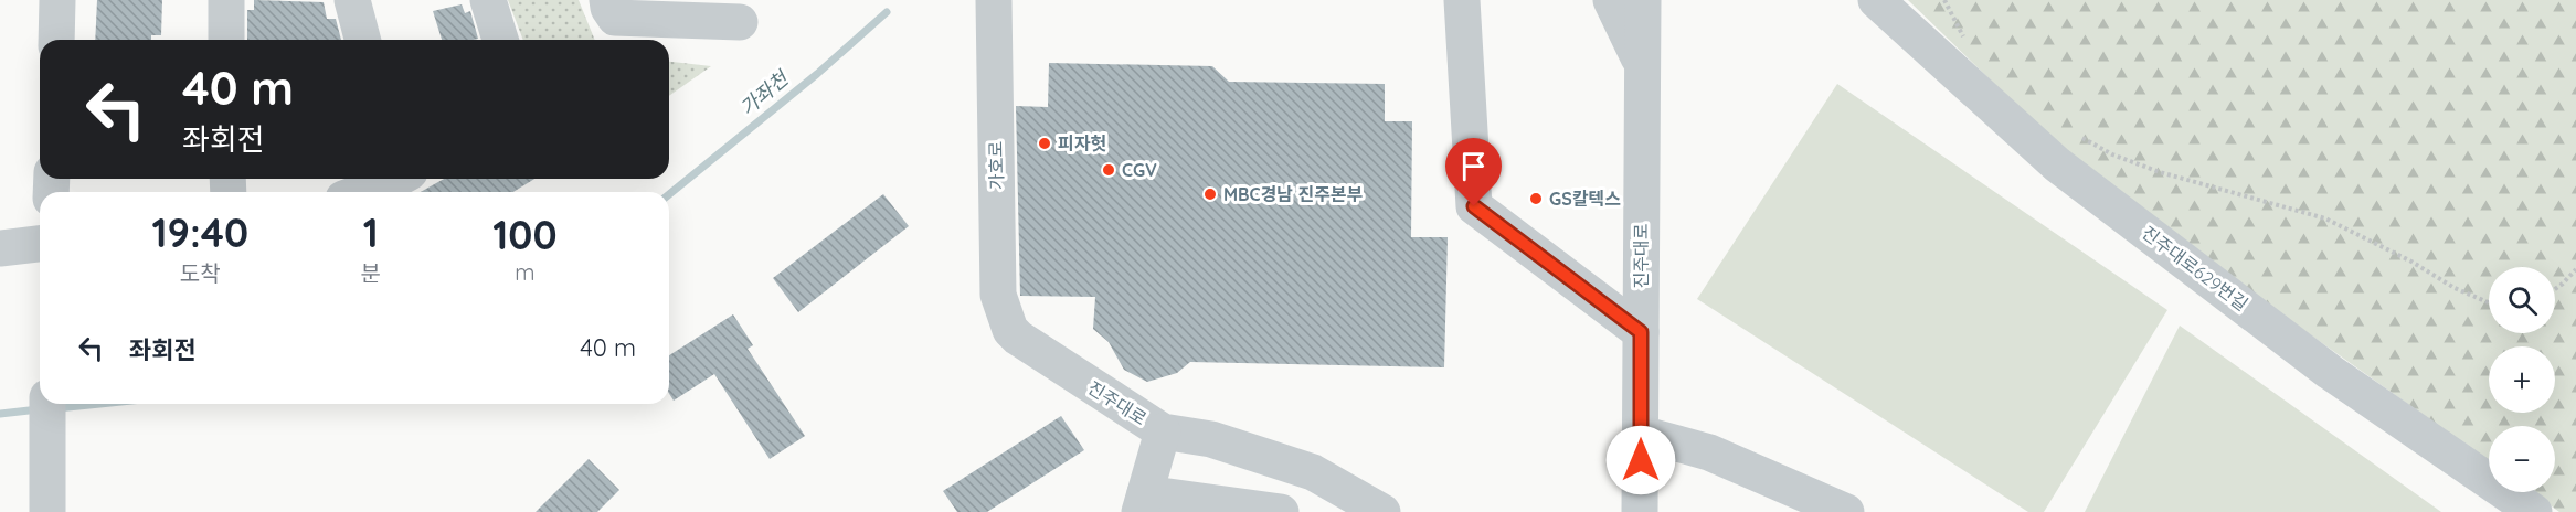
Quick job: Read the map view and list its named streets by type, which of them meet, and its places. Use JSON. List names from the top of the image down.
{
  "streets": {
    "street": ["가호로", "진주대로", "진주대로629번길"]
  },
  "crossings": [
    ["가호로", "진주대로"]
  ],
  "water": ["가좌천"],
  "places": [
    "피자헛",
    "CGV",
    "MBC경남 진주본부",
    "GS칼텍스"
  ],
  "page": {
    "turn": ["40 m", "좌회전"],
    "eta": [
      "19:40",
      "도착",
      "1",
      "분",
      "100",
      "m"
    ],
    "map_buttons": ["+", "−"],
    "list": [
      {
        "name": "좌회전",
        "value": "40 m"
      }
    ]
  }
}
